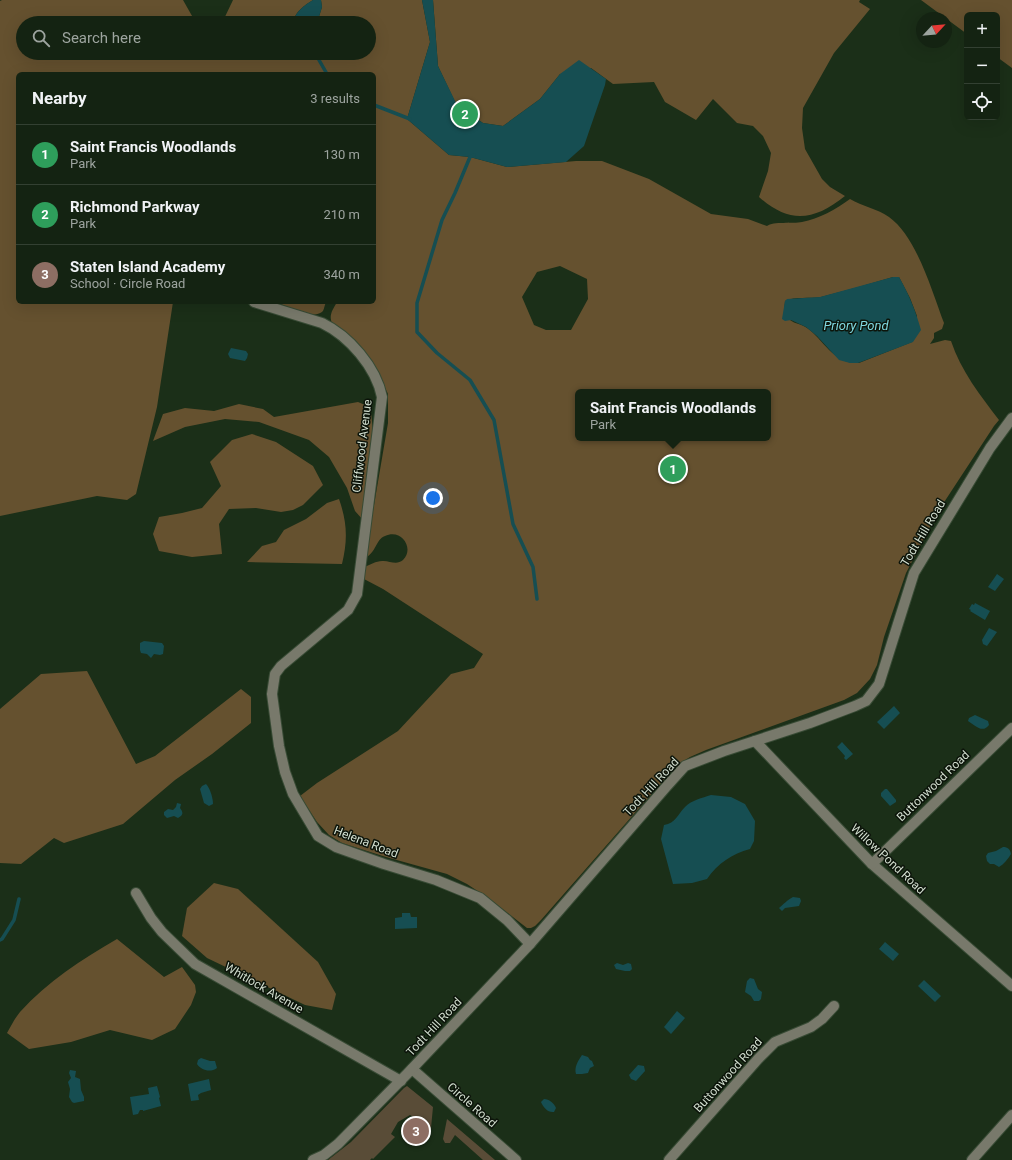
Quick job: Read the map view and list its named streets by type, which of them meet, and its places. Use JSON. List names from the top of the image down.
{
  "streets": {
    "street": [
      "Cliffwood Avenue",
      "Todt Hill Road",
      "Buttonwood Road",
      "Helena Road",
      "Willow Pond Road",
      "Whitlock Avenue",
      "Circle Road"
    ]
  },
  "crossings": [
    ["Cliffwood Avenue", "Helena Road"],
    ["Todt Hill Road", "Helena Road"],
    ["Todt Hill Road", "Willow Pond Road"],
    ["Todt Hill Road", "Whitlock Avenue"],
    ["Todt Hill Road", "Circle Road"],
    ["Buttonwood Road", "Willow Pond Road"]
  ],
  "water": ["Priory Pond"],
  "north": "top right",
  "page": {
    "map_buttons": ["+", "−"],
    "search": "Search here",
    "heading": ["Nearby", "3 results"],
    "pins": ["2", "1", "3"],
    "list": [
      {
        "mark": "1",
        "name": "Saint Francis Woodlands",
        "note": "Park",
        "value": "130 m"
      },
      {
        "mark": "2",
        "name": "Richmond Parkway",
        "note": "Park",
        "value": "210 m"
      },
      {
        "mark": "3",
        "name": "Staten Island Academy",
        "note": "School · Circle Road",
        "value": "340 m"
      }
    ],
    "popup": ["Saint Francis Woodlands", "Park"]
  }
}
